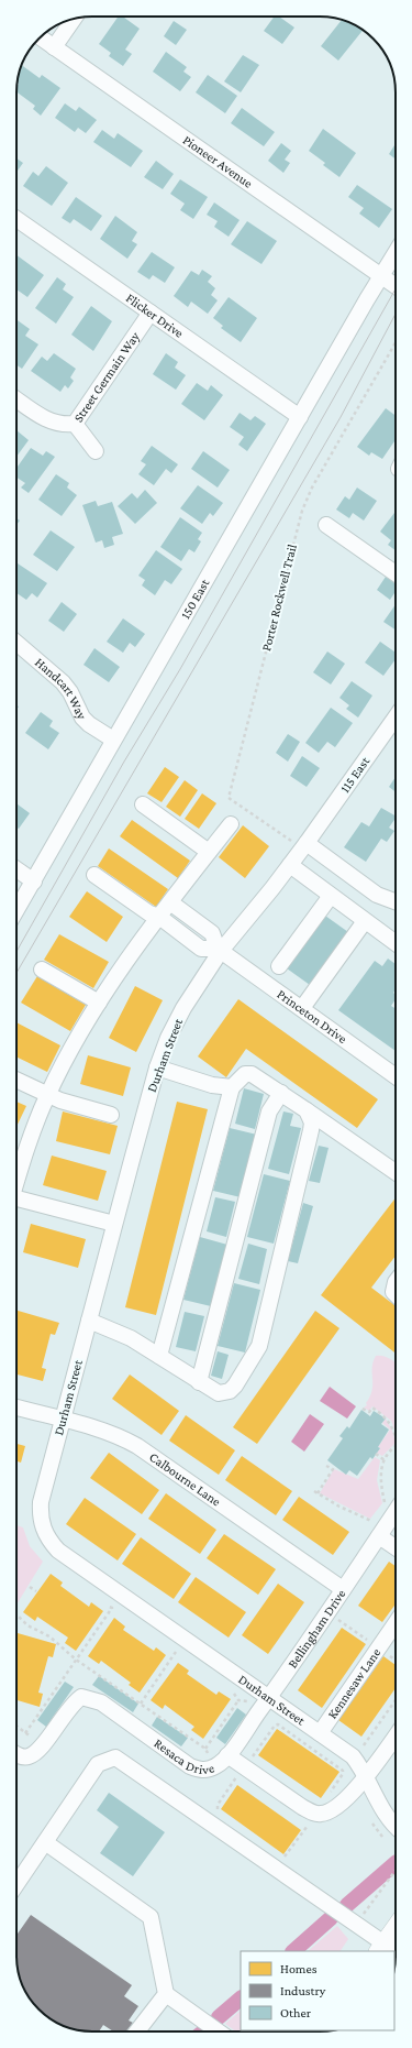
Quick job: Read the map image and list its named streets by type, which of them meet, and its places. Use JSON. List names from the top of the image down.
{
  "streets": {
    "street": [
      "Pioneer Avenue",
      "Flicker Drive",
      "Street Germain Way",
      "150 East",
      "Handcart Way",
      "115 East",
      "Princeton Drive",
      "Durham Street",
      "Calbourne Lane",
      "Bellingham Drive",
      "Kennesaw Lane",
      "Resaca Drive"
    ],
    "path": ["Porter Rockwell Trail"]
  },
  "crossings": [
    ["Pioneer Avenue", "150 East"],
    ["Flicker Drive", "Street Germain Way"],
    ["Flicker Drive", "150 East"],
    ["Porter Rockwell Trail", "115 East"],
    ["Porter Rockwell Trail", "Durham Street"],
    ["150 East", "Handcart Way"],
    ["115 East", "Durham Street"],
    ["Princeton Drive", "Durham Street"],
    ["Durham Street", "Calbourne Lane"],
    ["Durham Street", "Bellingham Drive"],
    ["Durham Street", "Kennesaw Lane"],
    ["Durham Street", "Resaca Drive"],
    ["Calbourne Lane", "Bellingham Drive"],
    ["Bellingham Drive", "Resaca Drive"]
  ],
  "legend": ["Homes", "Industry", "Other"]
}
